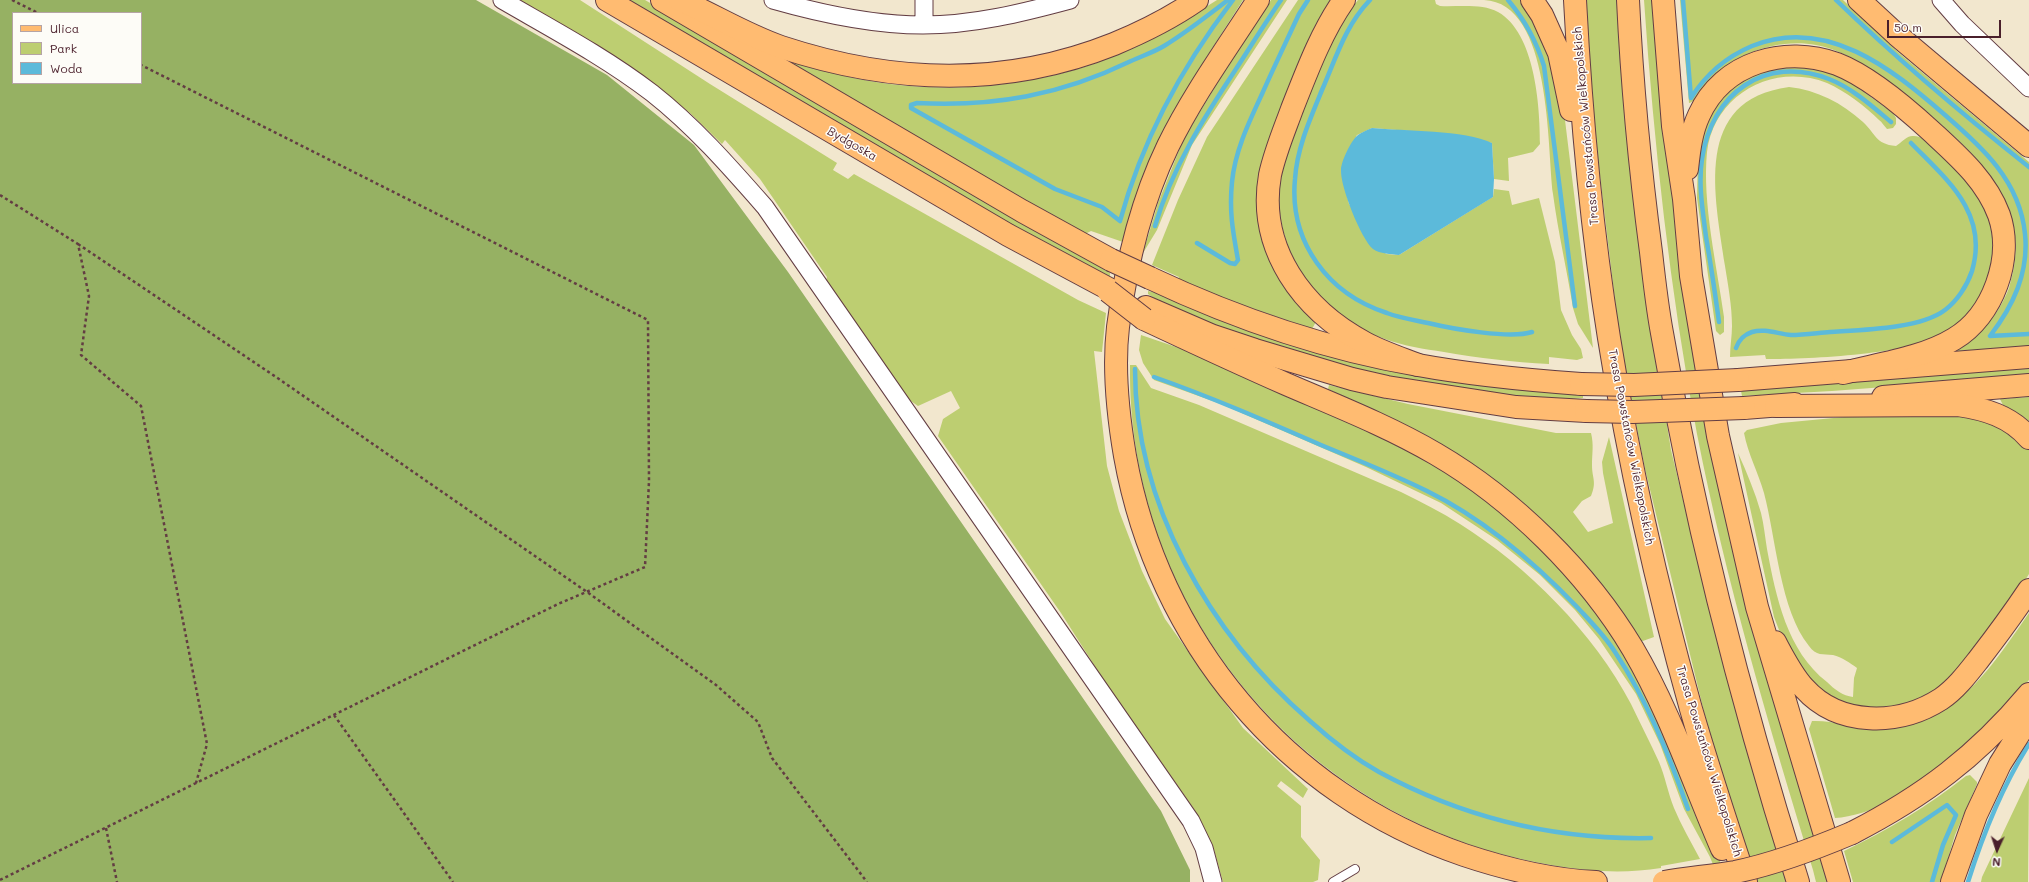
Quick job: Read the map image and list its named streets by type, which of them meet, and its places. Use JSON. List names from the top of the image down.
{
  "streets": {
    "main road": ["Trasa Powstańców Wielkopolskich", "Bydgoska"]
  },
  "legend": ["Ulica", "Park", "Woda"],
  "scale_bar": "50 m",
  "north": "bottom"
}
